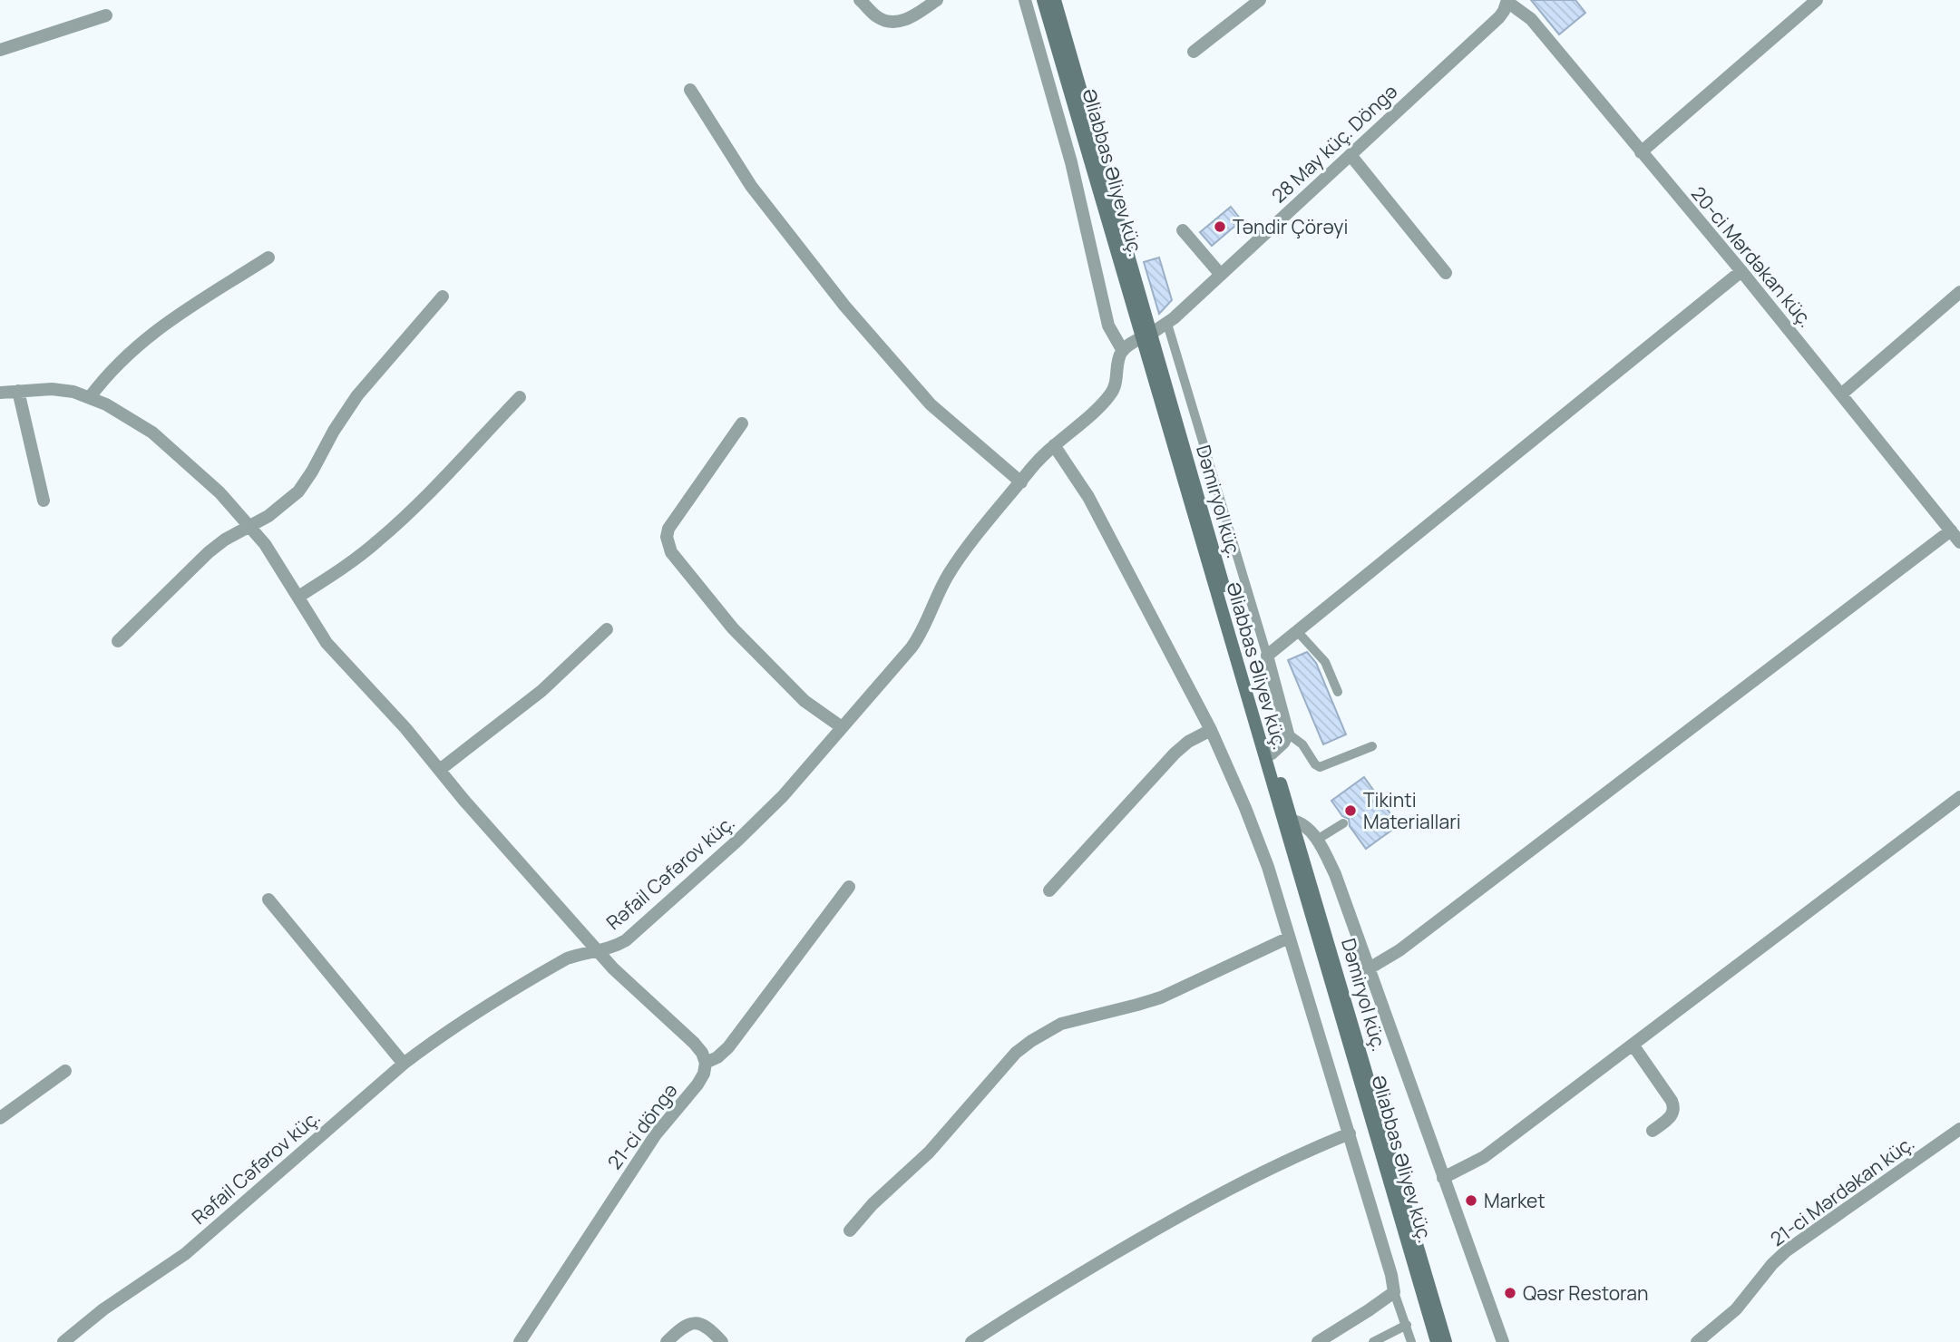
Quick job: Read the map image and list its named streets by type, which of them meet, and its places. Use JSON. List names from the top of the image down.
{
  "streets": {
    "main road": ["Əliabbas Əliyev küç.", "Dəmiryol küç."],
    "street": [
      "28 May küç. Döngə",
      "20-ci Mərdəkan küç.",
      "Rəfail Cəfərov küç.",
      "21-ci döngə",
      "21-ci Mərdəkan küç."
    ]
  },
  "crossings": [
    ["28 May küç. Döngə", "Əliabbas Əliyev küç."],
    ["28 May küç. Döngə", "20-ci Mərdəkan küç."],
    ["28 May küç. Döngə", "Dəmiryol küç."],
    ["Əliabbas Əliyev küç.", "Dəmiryol küç."]
  ],
  "places": [
    "Təndir Çörəyi",
    "Tikinti Materiallari",
    "Market",
    "Qəsr Restoran"
  ]
}
